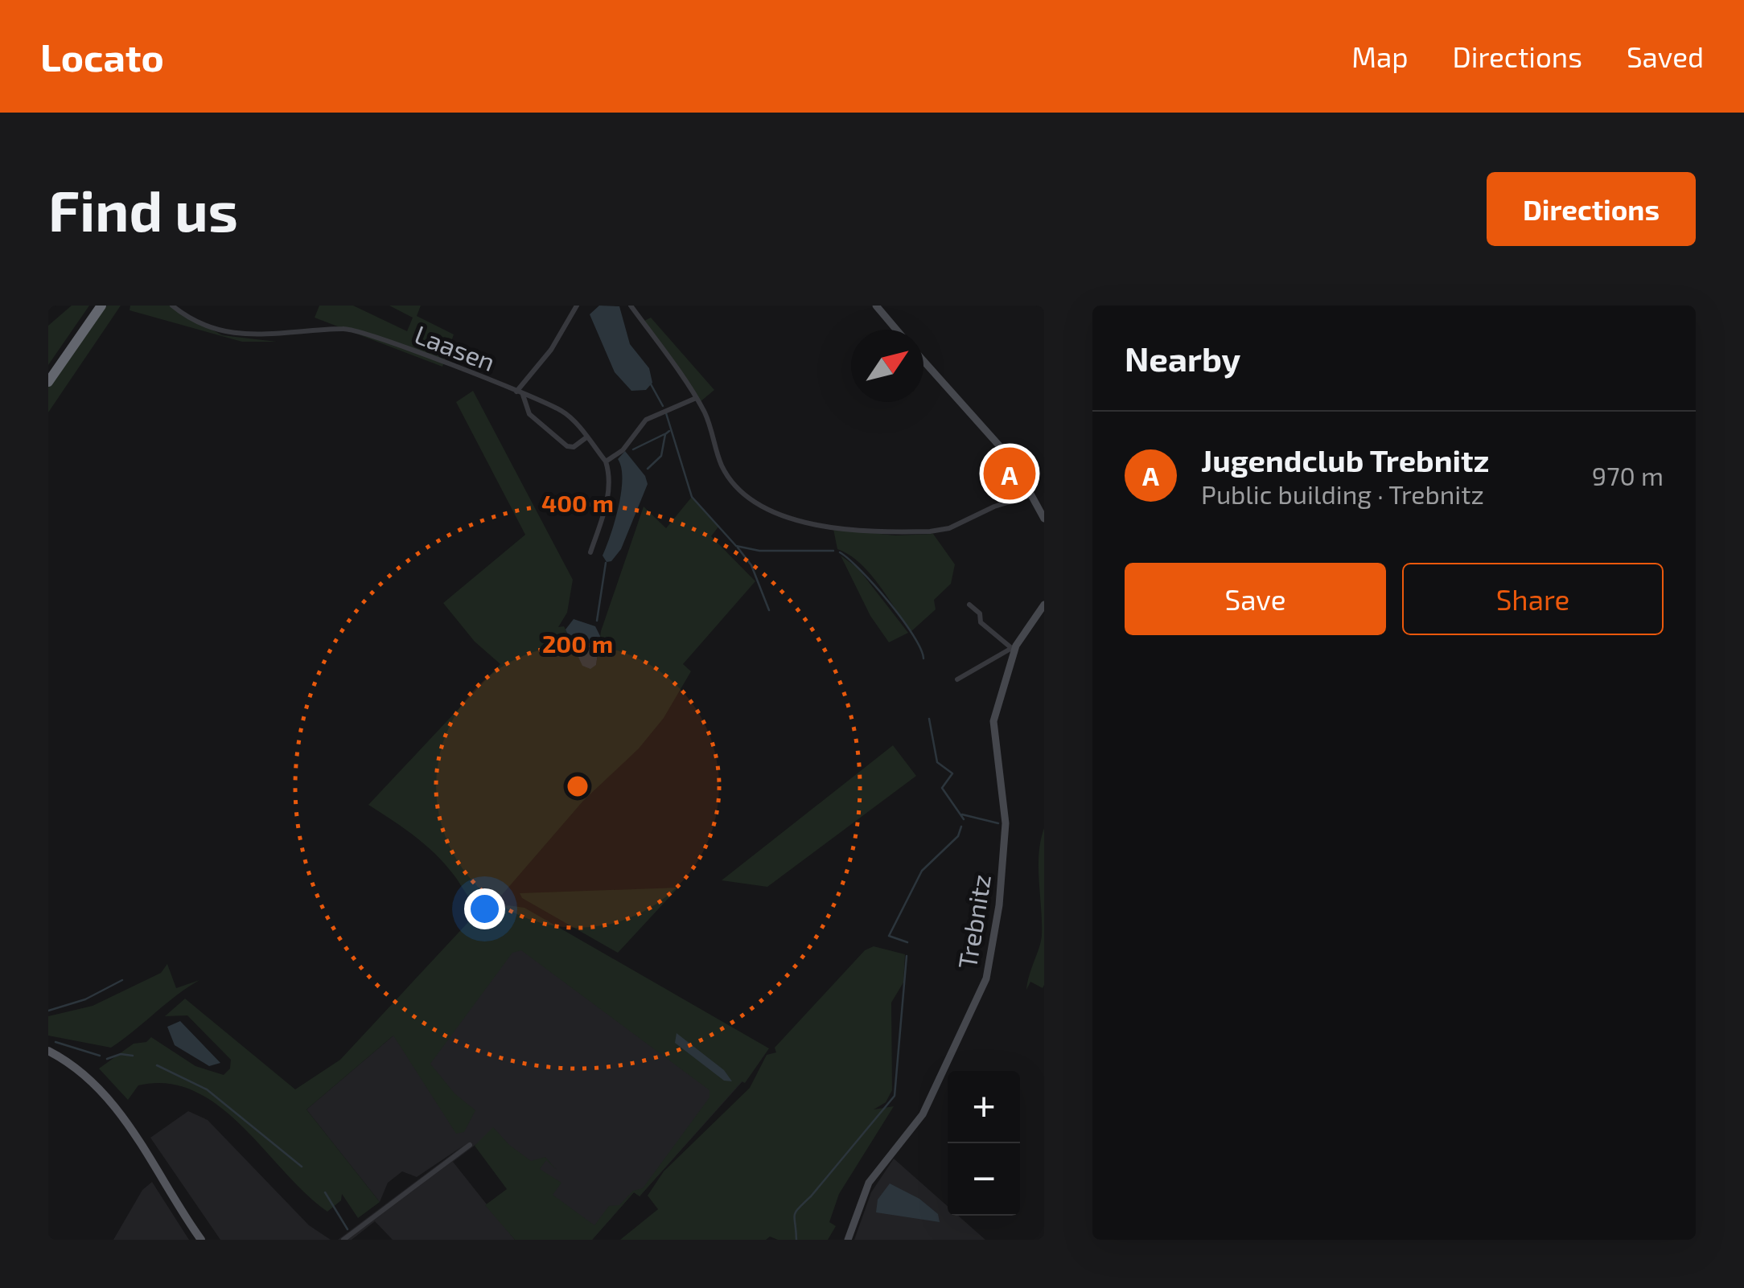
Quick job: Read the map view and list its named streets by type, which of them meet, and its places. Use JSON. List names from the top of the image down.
{
  "streets": {
    "street": ["Laasen", "Trebnitz"]
  },
  "north": "top right",
  "page": {
    "header": "Locato",
    "nav": ["Map", "Directions", "Saved"],
    "buttons": [
      "Directions",
      ["Save", "Share"]
    ],
    "title": "Find us",
    "heading": "Nearby",
    "list": [
      {
        "mark": "A",
        "name": "Jugendclub Trebnitz",
        "note": "Public building · Trebnitz",
        "value": "970 m"
      }
    ],
    "pins": "A",
    "map_buttons": ["+", "−"]
  },
  "rings": ["400 m", "200 m"]
}
